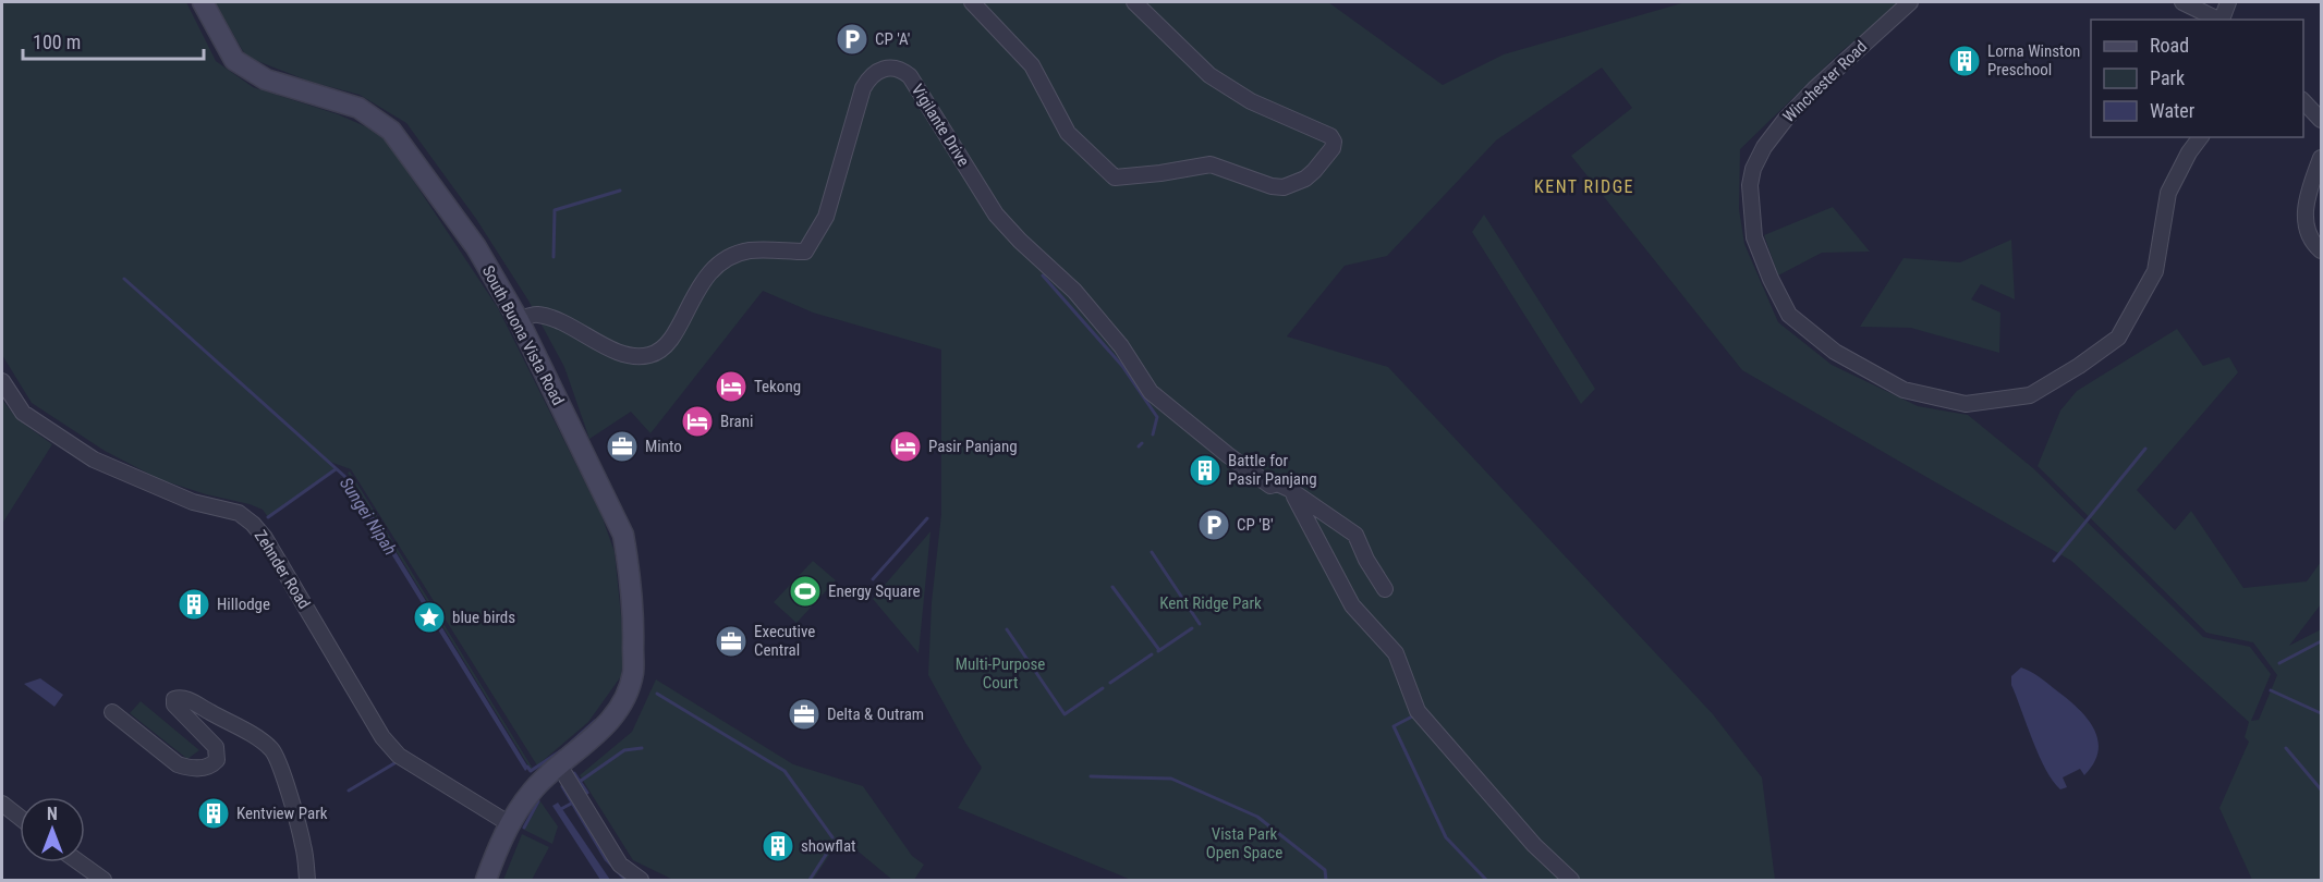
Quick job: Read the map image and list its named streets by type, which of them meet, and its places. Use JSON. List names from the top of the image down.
{
  "streets": {
    "street": [
      "Winchester Road",
      "Vigilante Drive",
      "South Buona Vista Road",
      "Zehnder Road"
    ]
  },
  "crossings": [
    ["Vigilante Drive", "South Buona Vista Road"],
    ["South Buona Vista Road", "Zehnder Road"]
  ],
  "districts": ["KENT RIDGE"],
  "water": ["Sungei Nipah"],
  "parks": ["Kent Ridge Park", "Multi-Purpose Court", "Vista Park Open Space"],
  "places": {
    "parking": ["CP 'A'", "CP 'B'"],
    "building": [
      "Lorna Winston Preschool",
      "Battle for Pasir Panjang",
      "Hillodge",
      "Kentview Park",
      "showflat"
    ],
    "hotel": ["Tekong", "Brani", "Pasir Panjang"],
    "office": ["Minto", "Executive Central", "Delta & Outram"],
    "sports": ["Energy Square"],
    "place": ["blue birds"]
  },
  "legend": ["Road", "Park", "Water"],
  "scale_bar": "100 m",
  "north": "top"
}
